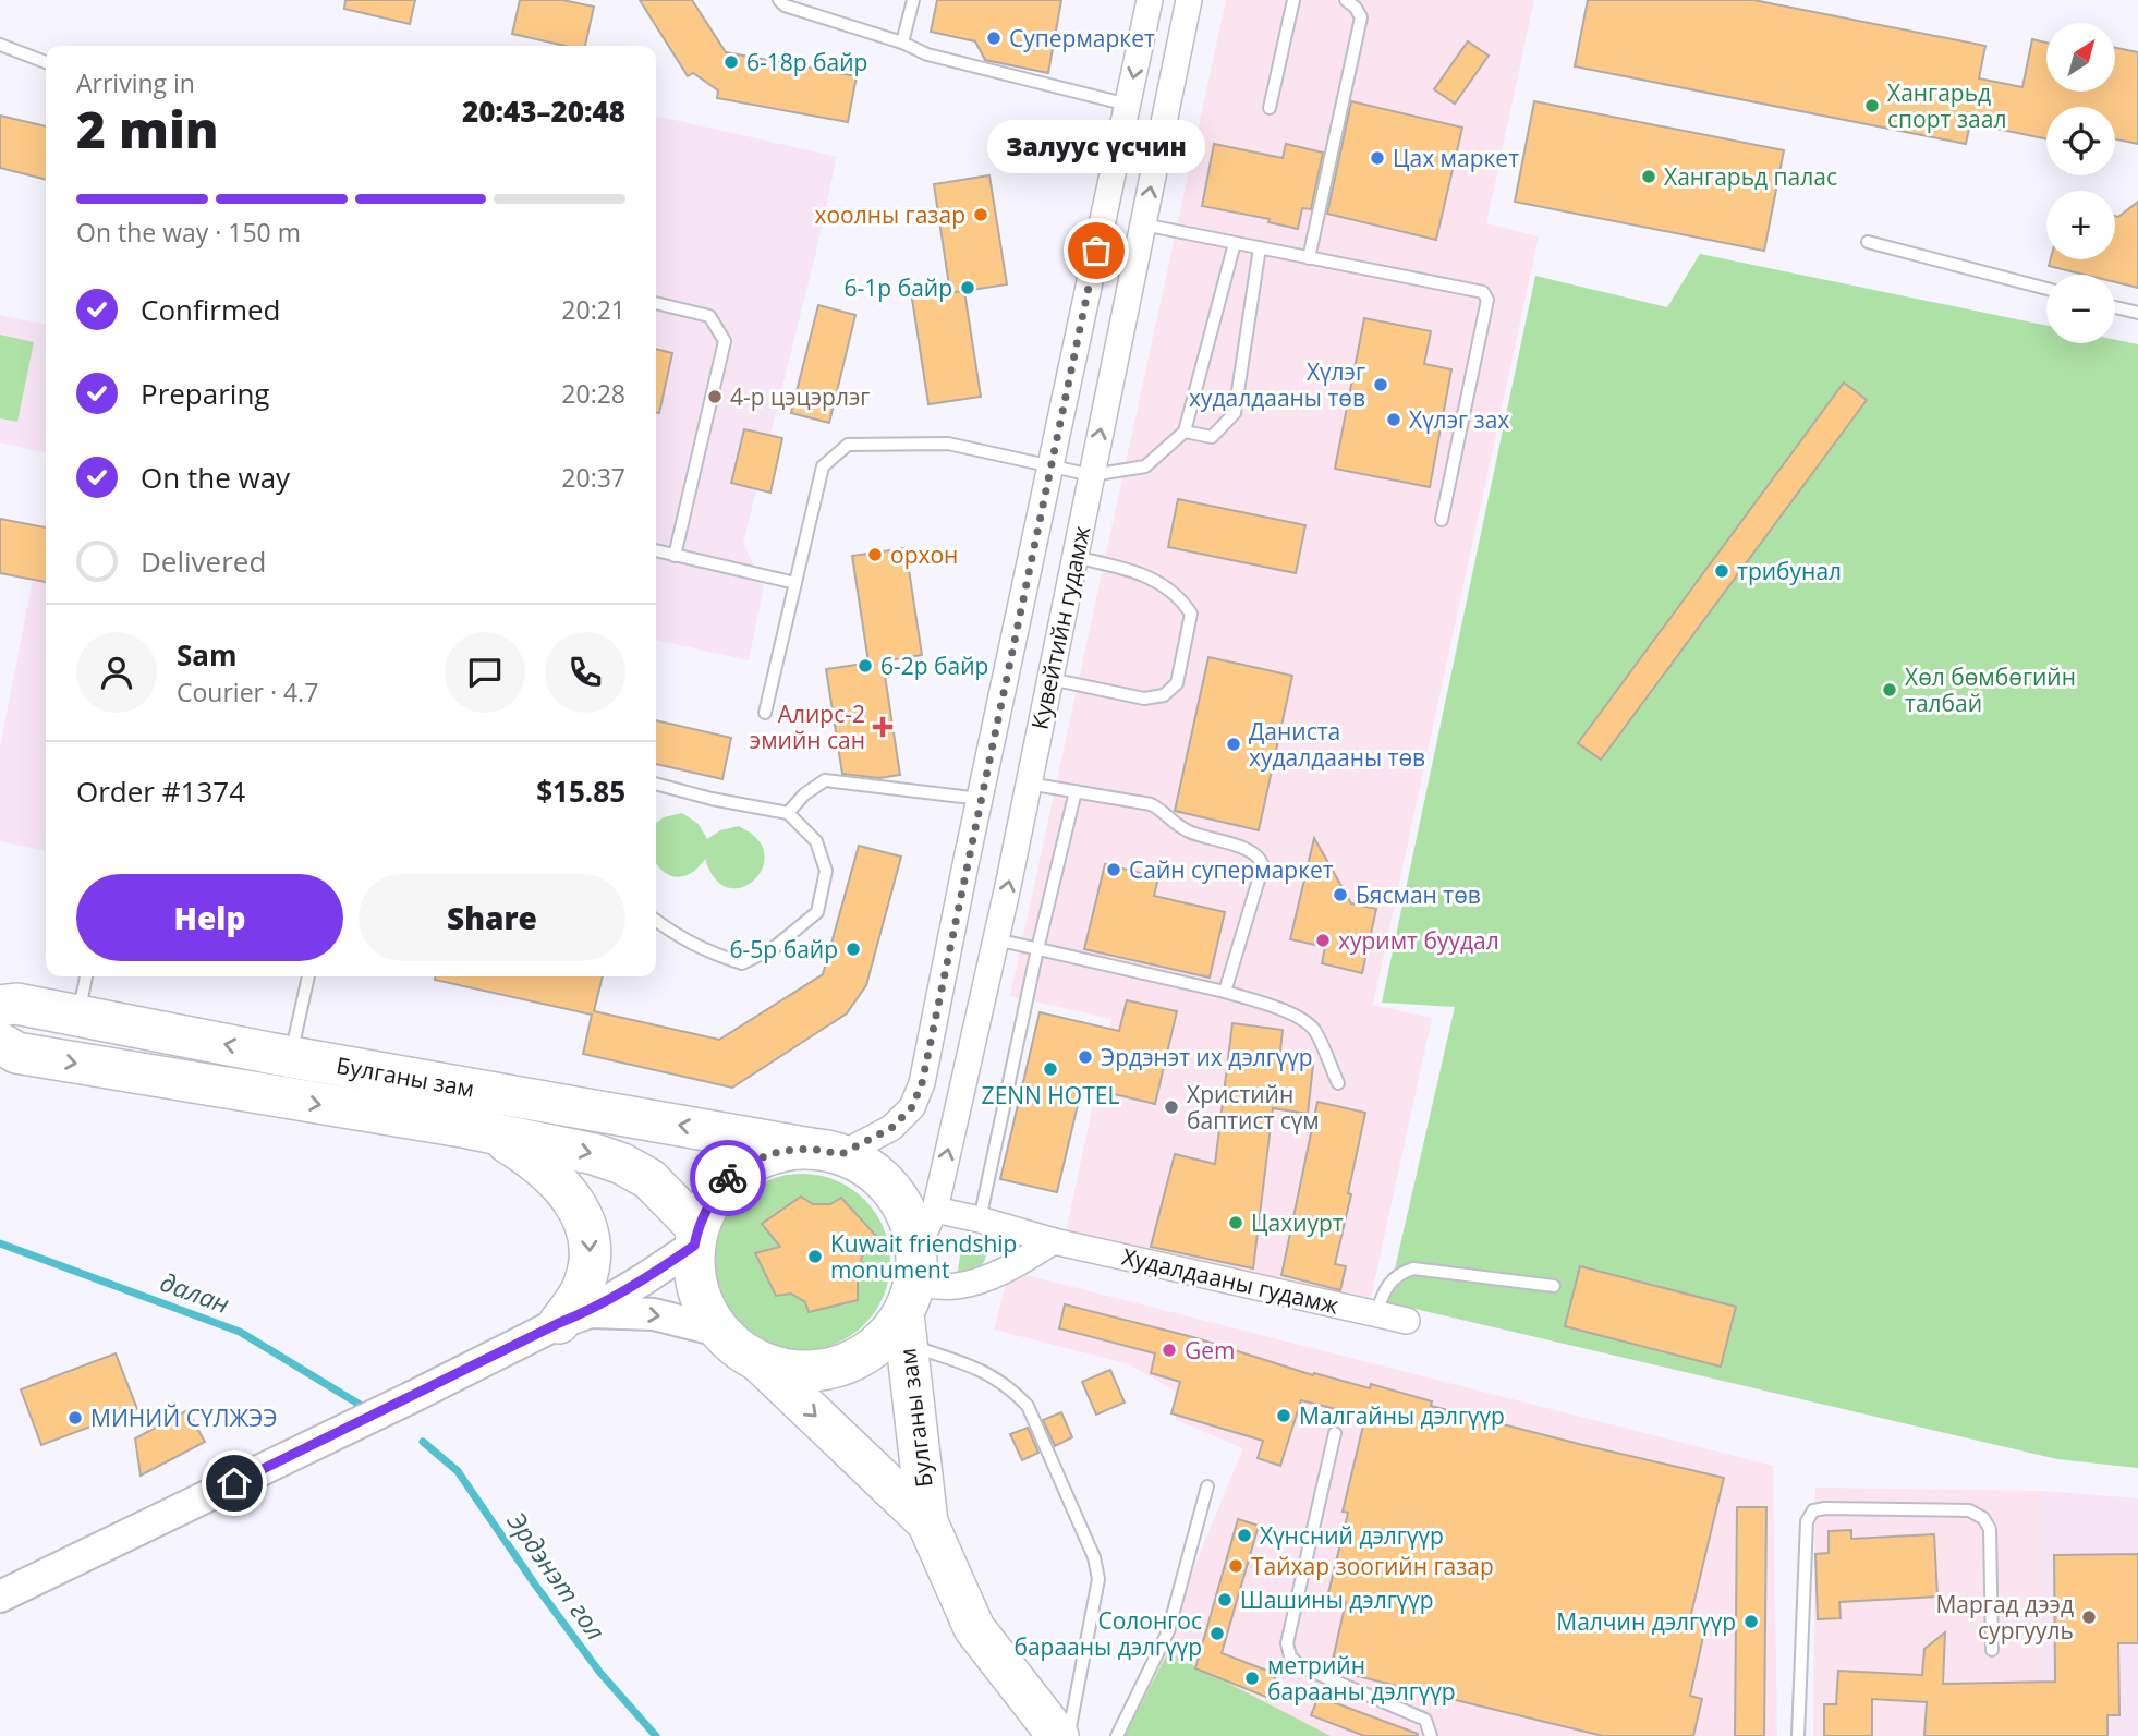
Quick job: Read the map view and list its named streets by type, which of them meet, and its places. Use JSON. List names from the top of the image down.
{
  "streets": {
    "highway": ["Булганы зам"],
    "street": ["Кувейтийн гудамж", "Худалдааны гудамж"]
  },
  "crossings": [
    ["Кувейтийн гудамж", "Булганы зам"],
    ["Кувейтийн гудамж", "Худалдааны гудамж"]
  ],
  "water": ["далан", "Эрдэнэт гол"],
  "places": {
    "other": [
      "Супермаркет",
      "6-18р байр",
      "Хангарьд спорт заал",
      "Цах маркет",
      "Хангарьд палас",
      "хоолны газар",
      "Залуус үсчин",
      "6-1р байр",
      "Хүлэг худалдааны төв",
      "4-р цэцэрлэг",
      "Хүлэг зах",
      "орхон",
      "трибунал",
      "6-2р байр",
      "Хөл бөмбөгийн талбай",
      "Даниста худалдааны төв",
      "Сайн супермаркет",
      "Бясман төв",
      "хуримт буудал",
      "6-5р байр",
      "Эрдэнэт их дэлгүүр",
      "ZENN HOTEL",
      "Христийн баптист сүм",
      "Цахиурт",
      "Kuwait friendship monument",
      "Gem",
      "Малгайны дэлгүүр",
      "МИНИЙ СҮЛЖЭЭ",
      "Хүнсний дэлгүүр",
      "Тайхар зоогийн газар",
      "Шашины дэлгүүр",
      "Маргад дээд сургууль",
      "Малчин дэлгүүр",
      "Солонгос барааны дэлгүүр",
      "метрийн барааны дэлгүүр"
    ],
    "health": ["Aлирс-2 эмийн сан"]
  },
  "north": "top right",
  "page": {
    "map_buttons": ["+", "−"],
    "heading": ["2 min", "Arriving in", "20:43–20:48"],
    "panel": [
      "Sam",
      "Courier · 4.7",
      "Order #1374",
      "$15.85"
    ],
    "bubble": "Залуус үсчин",
    "bar": "On the way · 150 m",
    "list": [
      ["Confirmed", "20:21"],
      ["Preparing", "20:28"],
      ["On the way", "20:37"],
      "Delivered"
    ],
    "buttons": ["Help", "Share"]
  }
}
